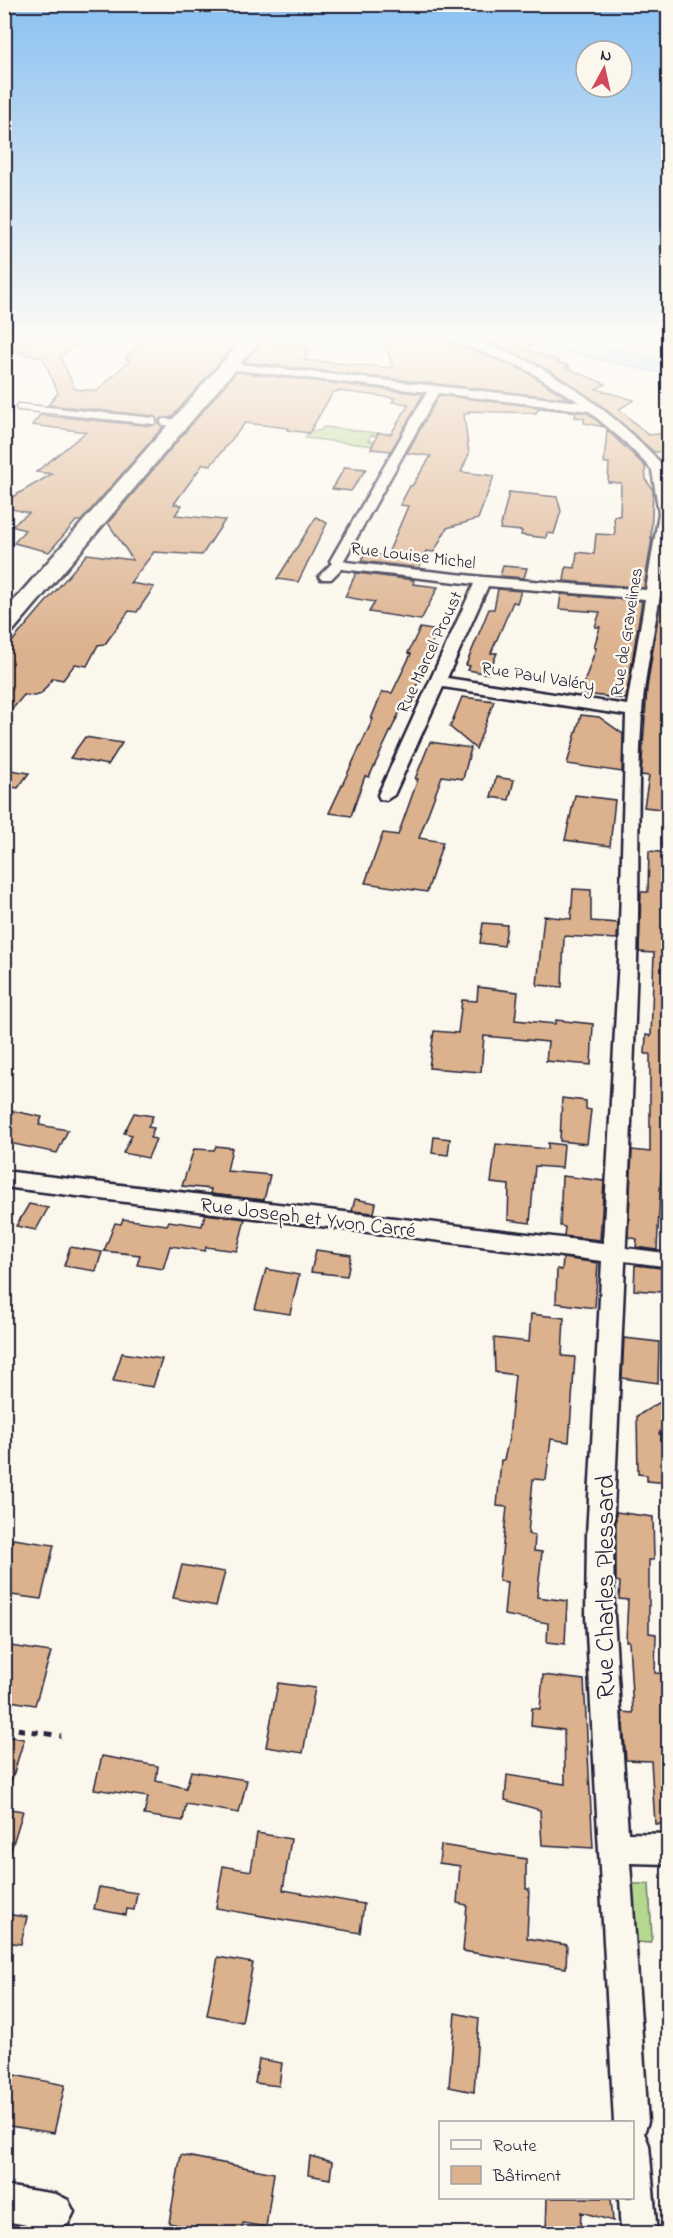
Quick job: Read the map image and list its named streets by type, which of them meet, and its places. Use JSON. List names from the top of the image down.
{
  "streets": {
    "street": [
      "Rue Louise Michel",
      "Rue de Gravelines",
      "Rue Marcel Proust",
      "Rue Paul Valéry",
      "Rue Joseph et Yvon Carré",
      "Rue Charles Plessard"
    ]
  },
  "crossings": [
    ["Rue Louise Michel", "Rue Marcel Proust"],
    ["Rue de Gravelines", "Rue Marcel Proust"],
    ["Rue de Gravelines", "Rue Paul Valéry"],
    ["Rue de Gravelines", "Rue Charles Plessard"],
    ["Rue Marcel Proust", "Rue Paul Valéry"],
    ["Rue Joseph et Yvon Carré", "Rue Charles Plessard"]
  ],
  "legend": ["Route", "Bâtiment"],
  "north": "top"
}
